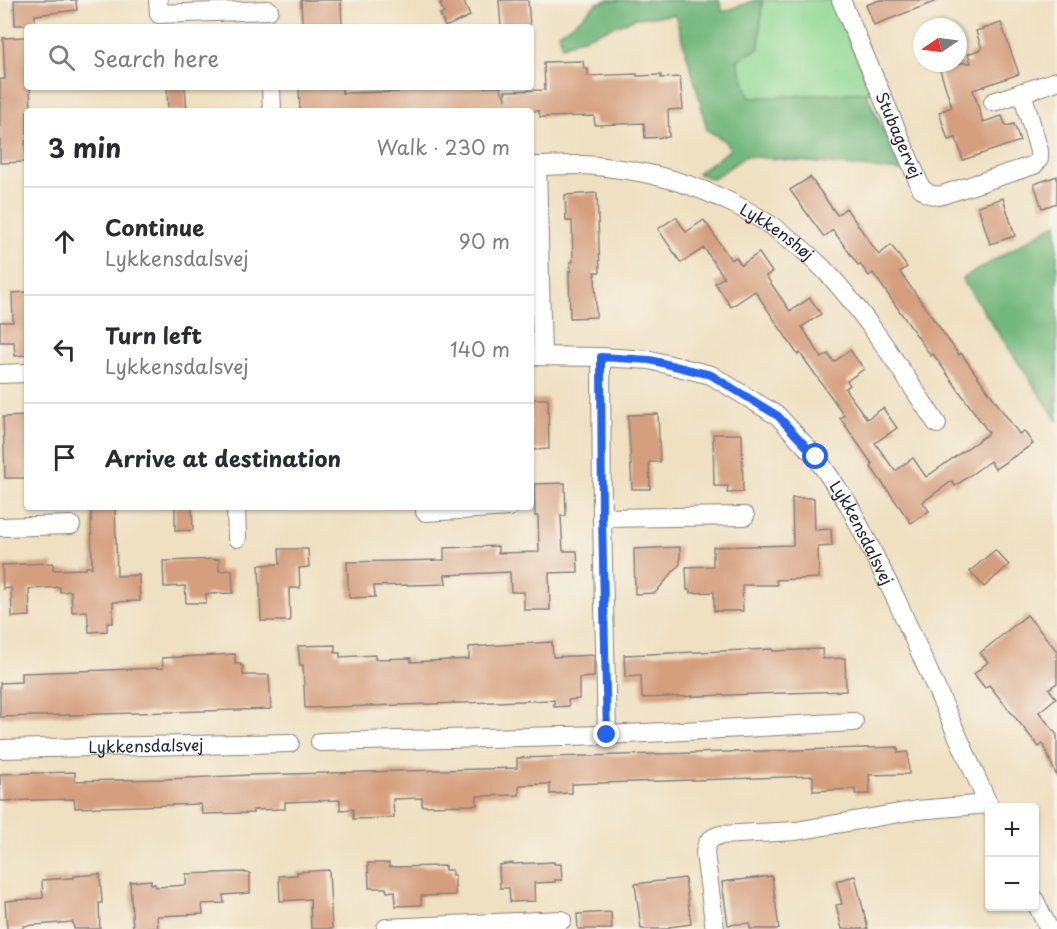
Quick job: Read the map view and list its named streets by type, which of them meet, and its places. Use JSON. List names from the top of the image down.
{
  "streets": {
    "street": ["Stubagervej", "Lykkenshøj", "Lykkensdalsvej"]
  },
  "crossings": [
    ["Lykkenshøj", "Lykkensdalsvej"]
  ],
  "north": "left",
  "page": {
    "search": "Search here",
    "heading": ["3 min", "Walk · 230 m"],
    "list": [
      ["Continue", "Lykkensdalsvej", "90 m"],
      ["Turn left", "Lykkensdalsvej", "140 m"],
      "Arrive at destination"
    ],
    "map_buttons": ["+", "−"]
  }
}
